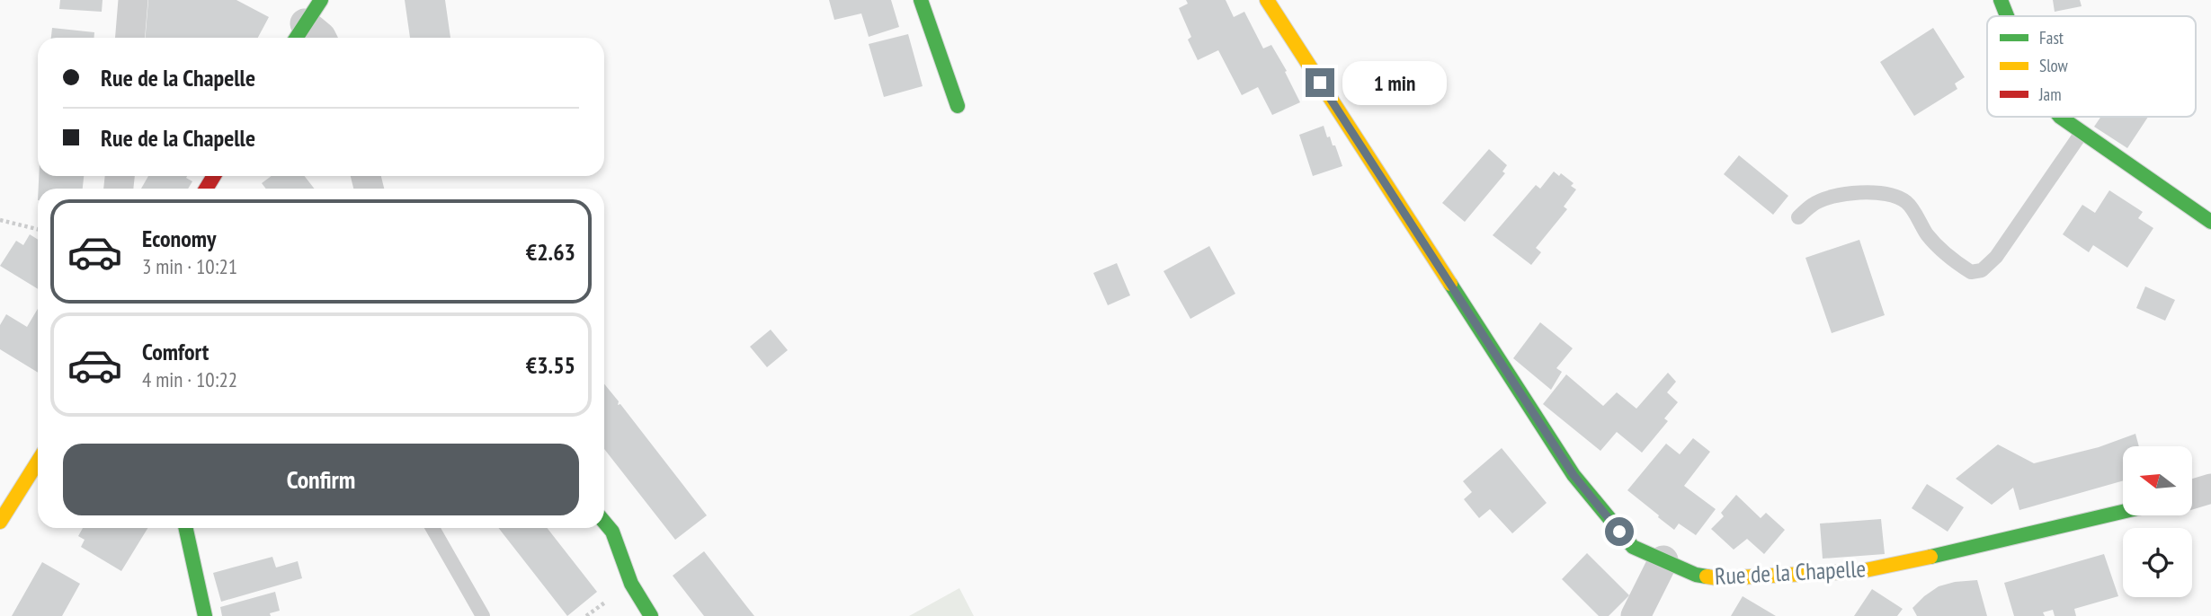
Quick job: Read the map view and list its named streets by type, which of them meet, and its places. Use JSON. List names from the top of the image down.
{
  "streets": {
    "street": ["Rue de la Chapelle"]
  },
  "legend": ["Fast", "Slow", "Jam"],
  "north": "left",
  "page": {
    "banner": ["Rue de la Chapelle", "Rue de la Chapelle"],
    "bubble": "1 min",
    "list": [
      {
        "name": "Economy",
        "note": "3 min · 10:21",
        "value": "€2.63"
      },
      {
        "name": "Comfort",
        "note": "4 min · 10:22",
        "value": "€3.55"
      }
    ],
    "buttons": "Confirm"
  }
}
